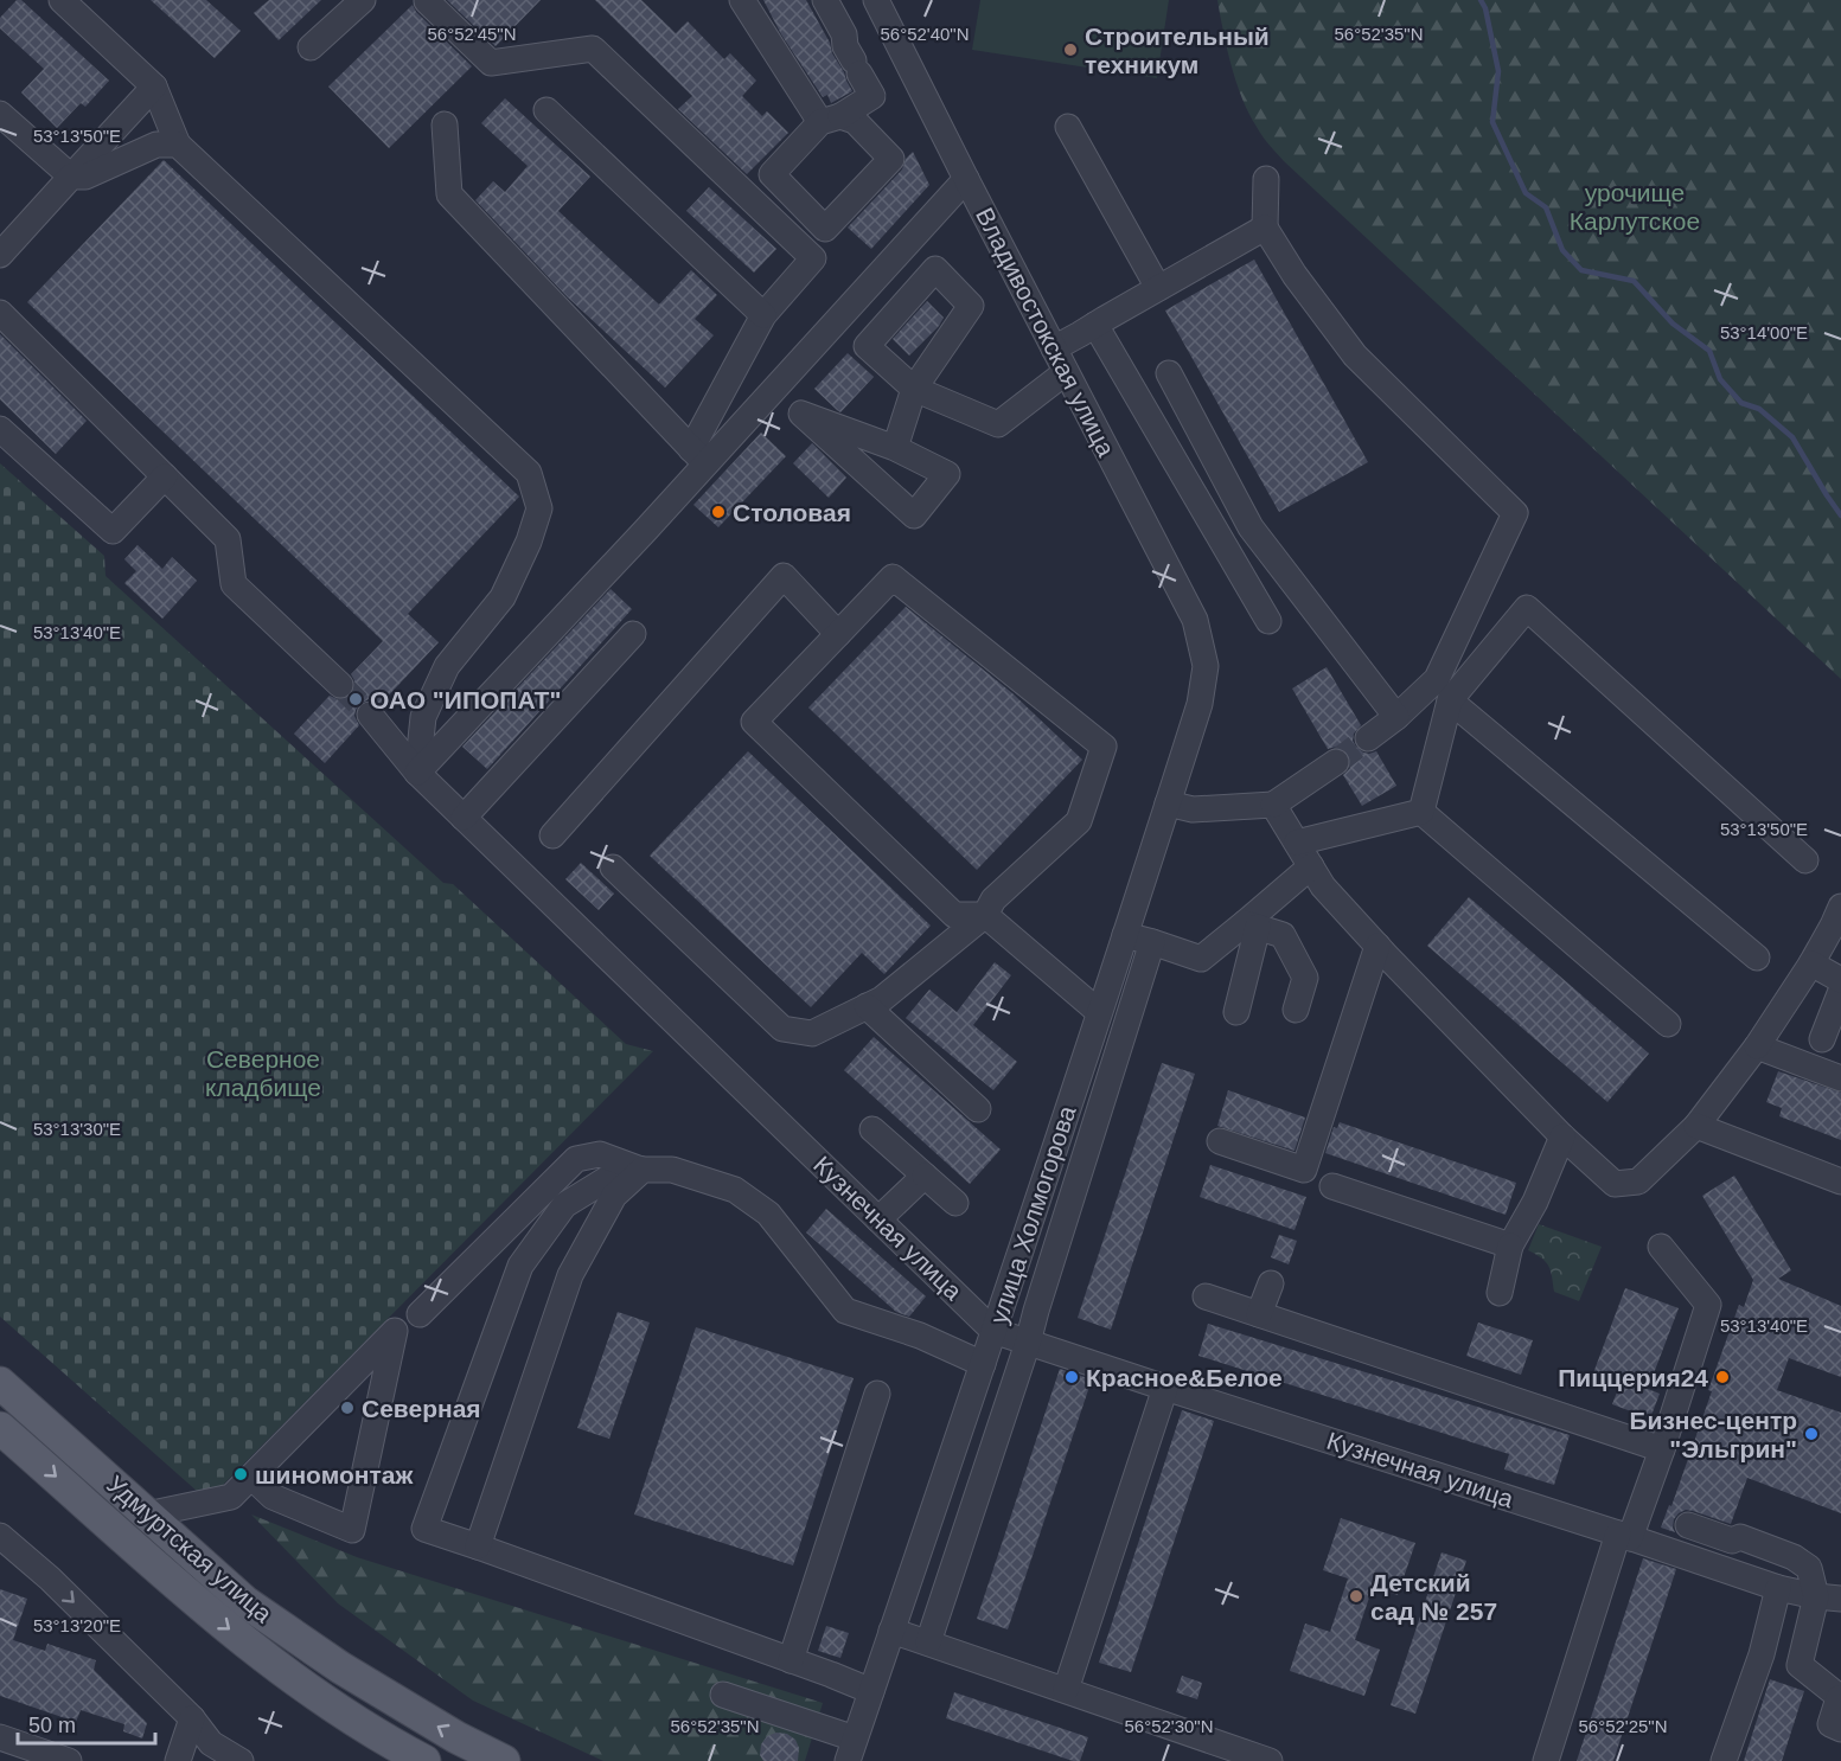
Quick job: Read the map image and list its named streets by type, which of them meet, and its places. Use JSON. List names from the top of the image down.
{
  "streets": {
    "main road": ["Удмуртская улица"],
    "street": ["Владивостокская улица", "улица Холмогорова", "Кузнечная улица"]
  },
  "crossings": [
    ["Владивостокская улица", "улица Холмогорова"],
    ["улица Холмогорова", "Кузнечная улица"]
  ],
  "parks": ["урочище Карлутское", "Северное кладбище"],
  "places": [
    "Строительный техникум",
    "Столовая",
    "ОАО \"ИПОПАТ\"",
    "Красное&Белое",
    "Пиццерия24",
    "Северная",
    "Бизнес-центр \"Эльгрин\"",
    "шиномонтаж",
    "Детский сад № 257"
  ],
  "scale_bar": "50 m",
  "coordinates": [
    "56°52'45\"N",
    "56°52'40\"N",
    "56°52'35\"N",
    "53°13'50\"E",
    "53°14'00\"E",
    "53°13'40\"E",
    "53°13'30\"E",
    "53°13'20\"E",
    "56°52'30\"N",
    "56°52'25\"N"
  ]
}
